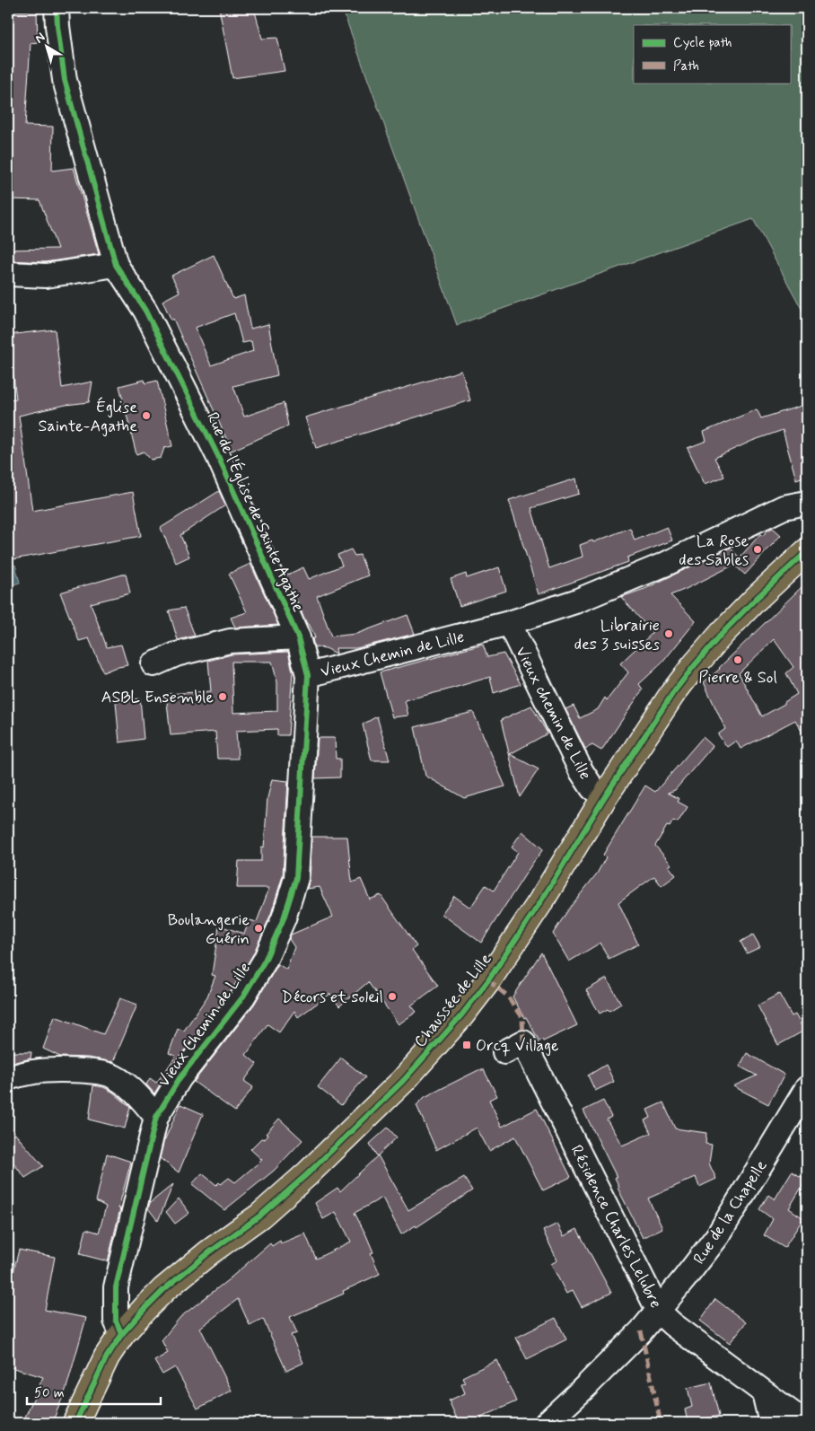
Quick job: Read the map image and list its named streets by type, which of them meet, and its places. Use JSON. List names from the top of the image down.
{
  "streets": {
    "main road": ["Chaussée de Lille"],
    "street": [
      "Rue de l'Église de Sainte Agathe",
      "Vieux Chemin de Lille",
      "Vieux chemin de Lille",
      "Rue de la Chapelle",
      "Résidence Charles Lelubre"
    ]
  },
  "crossings": [
    ["Rue de l'Église de Sainte Agathe", "Vieux Chemin de Lille"],
    ["Vieux Chemin de Lille", "Vieux chemin de Lille"],
    ["Vieux Chemin de Lille", "Chaussée de Lille"],
    ["Vieux chemin de Lille", "Chaussée de Lille"],
    ["Rue de la Chapelle", "Résidence Charles Lelubre"]
  ],
  "places": {
    "other": [
      "Église Sainte-Agathe",
      "La Rose des Sables",
      "Librairie des 3 suisses",
      "Pierre & Sol",
      "ASBL Ensemble",
      "Boulangerie Guérin",
      "Décors et soleil"
    ],
    "transit": ["Orcq Village"]
  },
  "legend": ["Cycle path", "Path"],
  "scale_bar": "50 m",
  "north": "top left"
}
